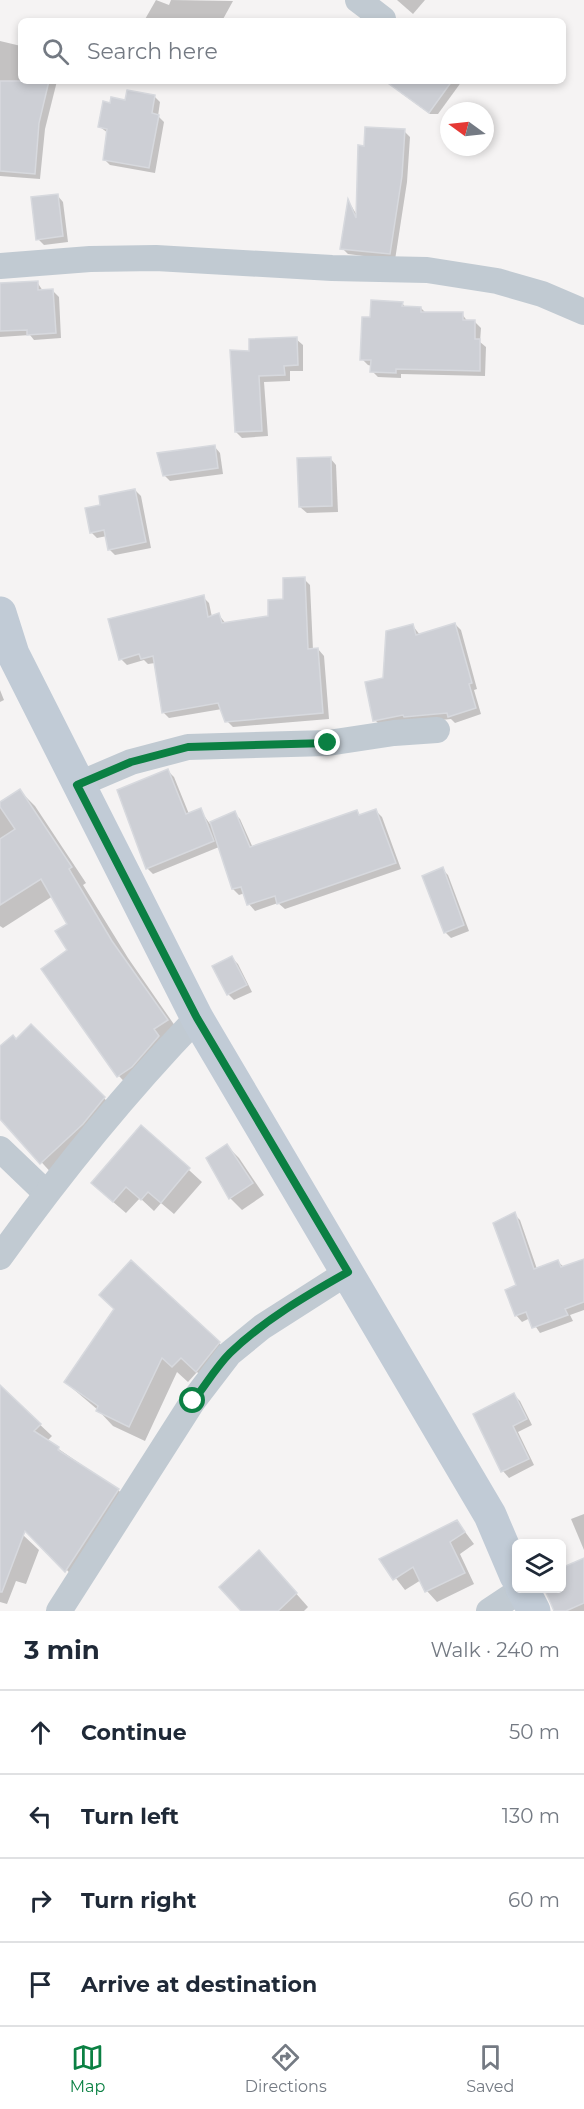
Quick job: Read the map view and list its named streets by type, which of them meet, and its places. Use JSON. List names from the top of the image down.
{
  "north": "left",
  "page": {
    "search": "Search here",
    "heading": ["3 min", "Walk · 240 m"],
    "list": [
      ["Continue", "50 m"],
      ["Turn left", "130 m"],
      ["Turn right", "60 m"],
      "Arrive at destination"
    ],
    "nav": ["Map", "Directions", "Saved"]
  }
}
